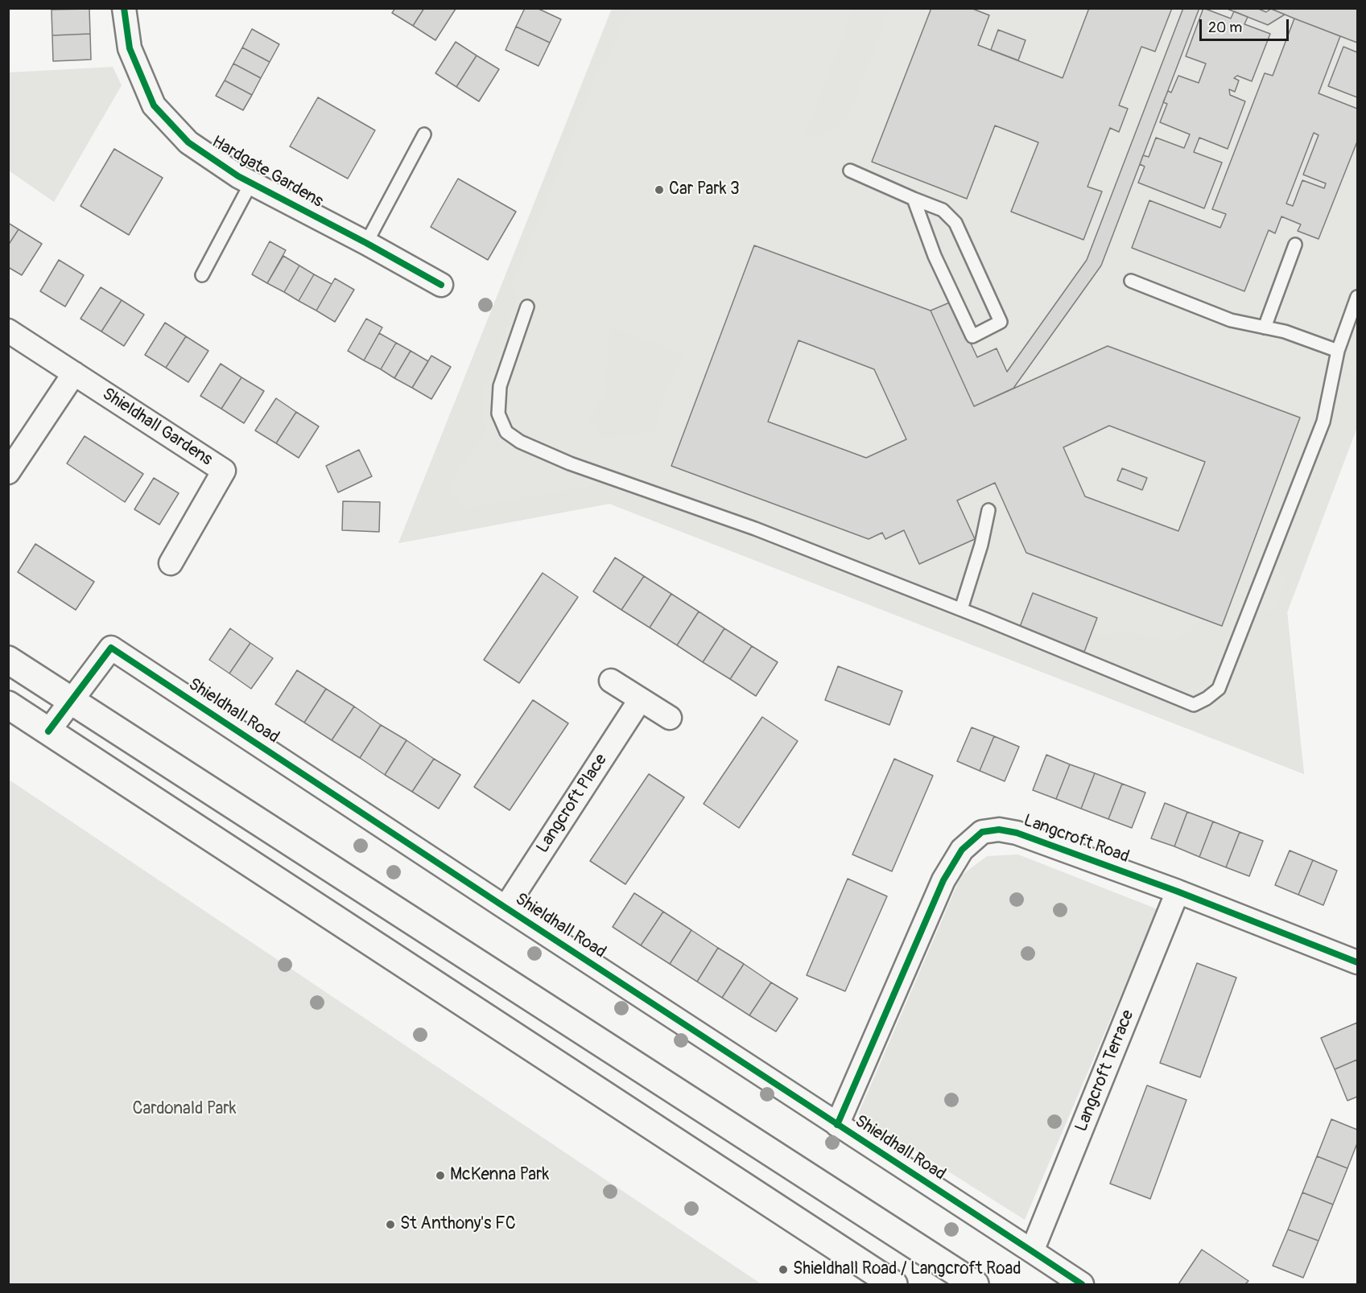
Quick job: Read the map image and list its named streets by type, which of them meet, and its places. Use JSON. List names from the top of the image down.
{
  "streets": {
    "street": [
      "Hardgate Gardens",
      "Shieldhall Gardens",
      "Shieldhall Road",
      "Langcroft Place",
      "Langcroft Road",
      "Langcroft Terrace"
    ]
  },
  "crossings": [
    ["Shieldhall Road", "Langcroft Place"],
    ["Shieldhall Road", "Langcroft Road"],
    ["Shieldhall Road", "Langcroft Terrace"],
    ["Langcroft Road", "Langcroft Terrace"]
  ],
  "parks": ["Cardonald Park"],
  "places": [
    "Car Park 3",
    "McKenna Park",
    "St Anthony's FC",
    "Shieldhall Road / Langcroft Road"
  ],
  "scale_bar": "20 m"
}
